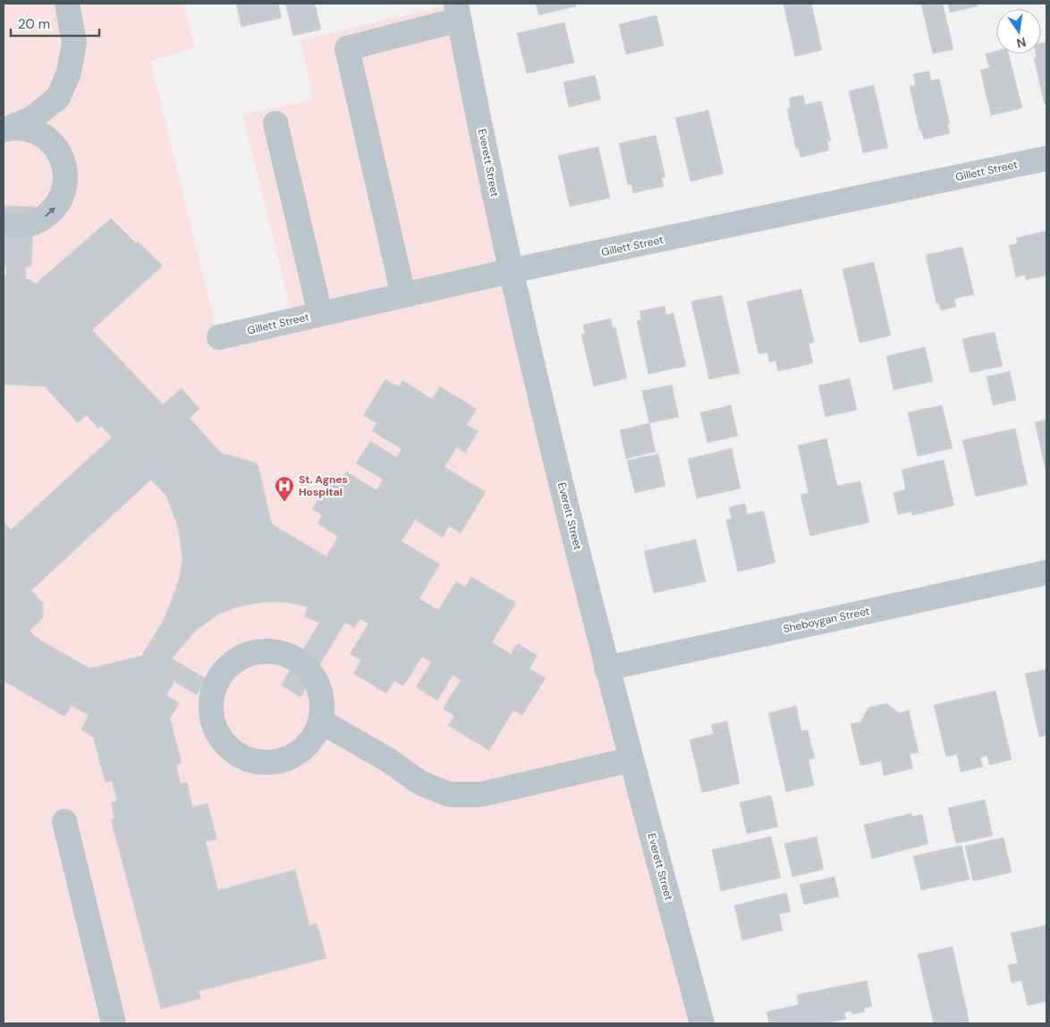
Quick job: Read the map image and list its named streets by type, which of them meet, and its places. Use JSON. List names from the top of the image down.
{
  "streets": {
    "street": ["Everett Street", "Gillett Street", "Sheboygan Street"]
  },
  "crossings": [
    ["Everett Street", "Gillett Street"],
    ["Everett Street", "Sheboygan Street"]
  ],
  "places": {
    "hospital": ["St. Agnes Hospital"]
  },
  "scale_bar": "20 m",
  "north": "bottom"
}
